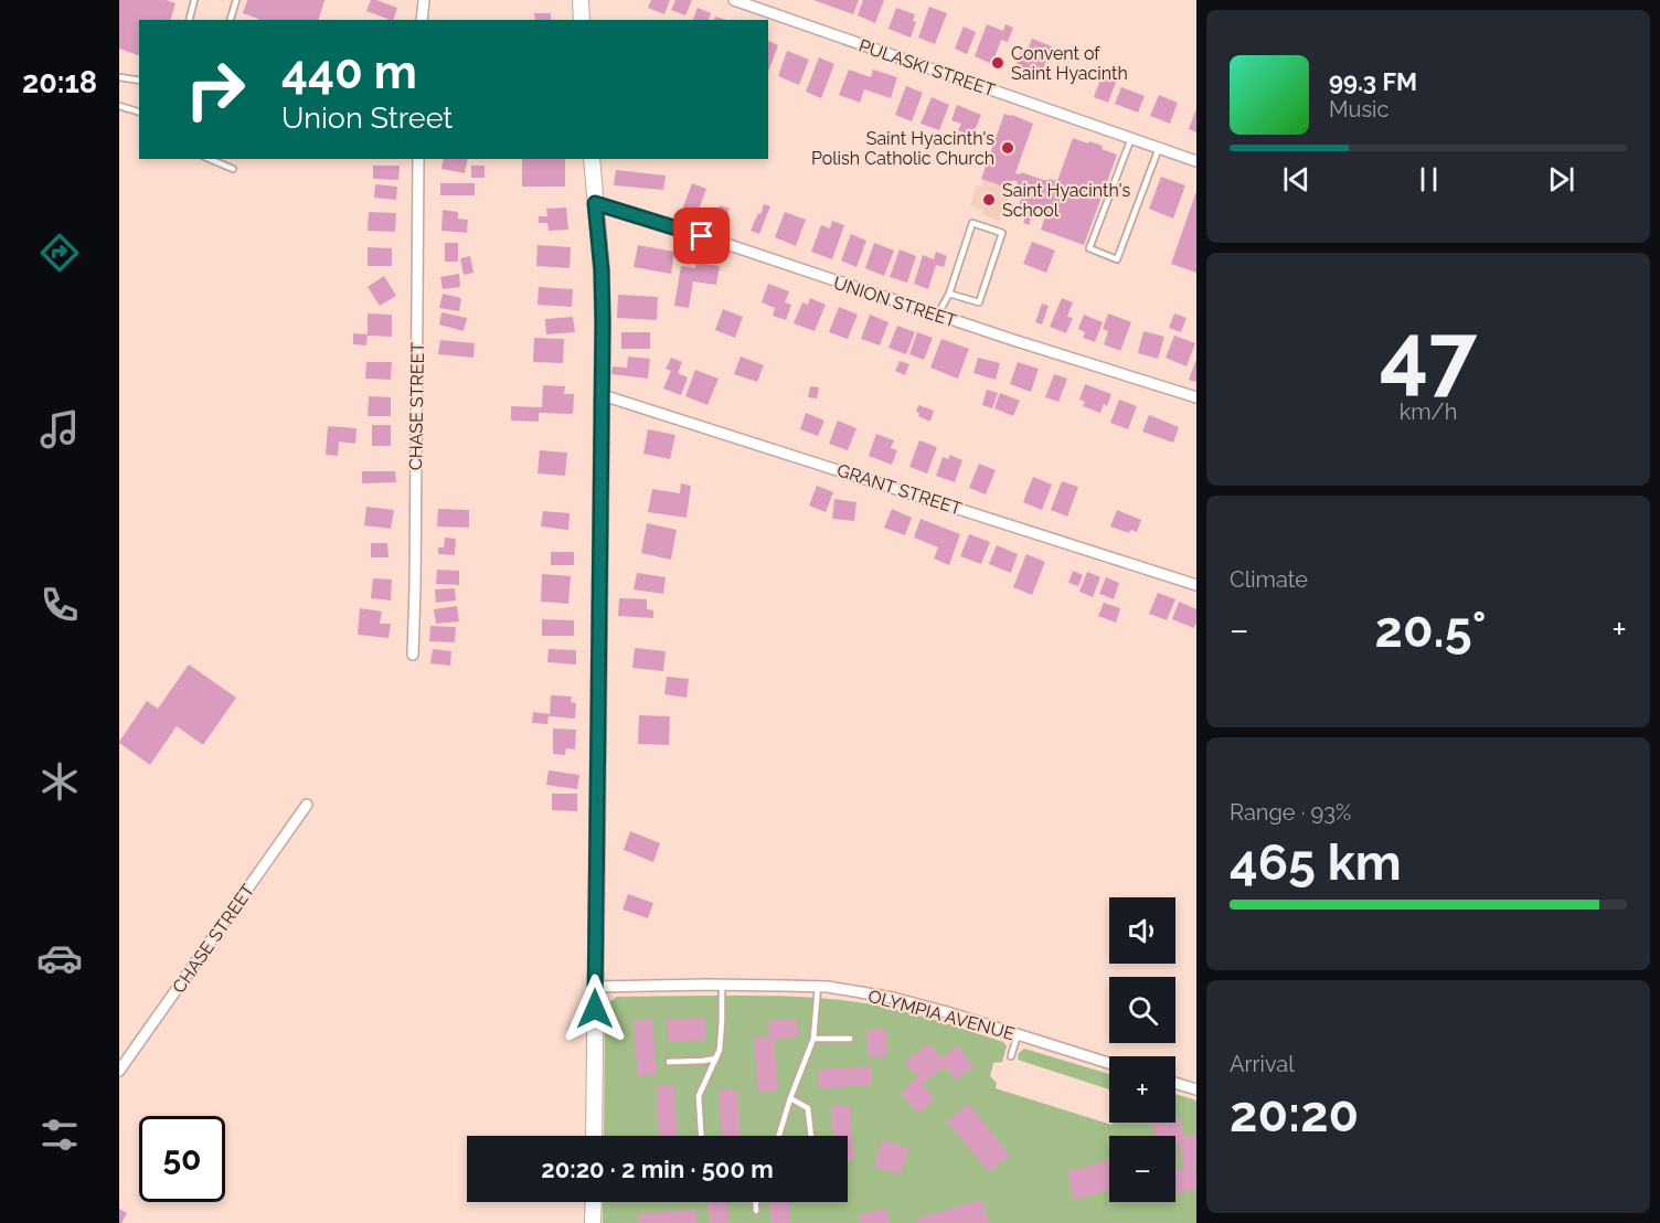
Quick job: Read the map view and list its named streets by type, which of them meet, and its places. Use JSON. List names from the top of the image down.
{
  "streets": {
    "street": [
      "PULASKI STREET",
      "UNION STREET",
      "CHASE STREET",
      "GRANT STREET",
      "OLYMPIA AVENUE"
    ]
  },
  "places": ["Convent of Saint Hyacinth", "Saint Hyacinth's Polish Catholic Church", "Saint Hyacinth's School"],
  "page": {
    "tabs": "20:18",
    "turn": ["440 m", "Union Street"],
    "song": ["99.3 FM", "Music"],
    "tile": [
      ["47", "km/h"],
      "Climate",
      ["Range · 93%", "465 km"],
      ["Arrival", "20:20"]
    ],
    "heat": ["−", "20.5°", "+"],
    "map_buttons": ["+", "−"],
    "limit": "50",
    "trip": "20:20 · 2 min · 500 m"
  }
}
